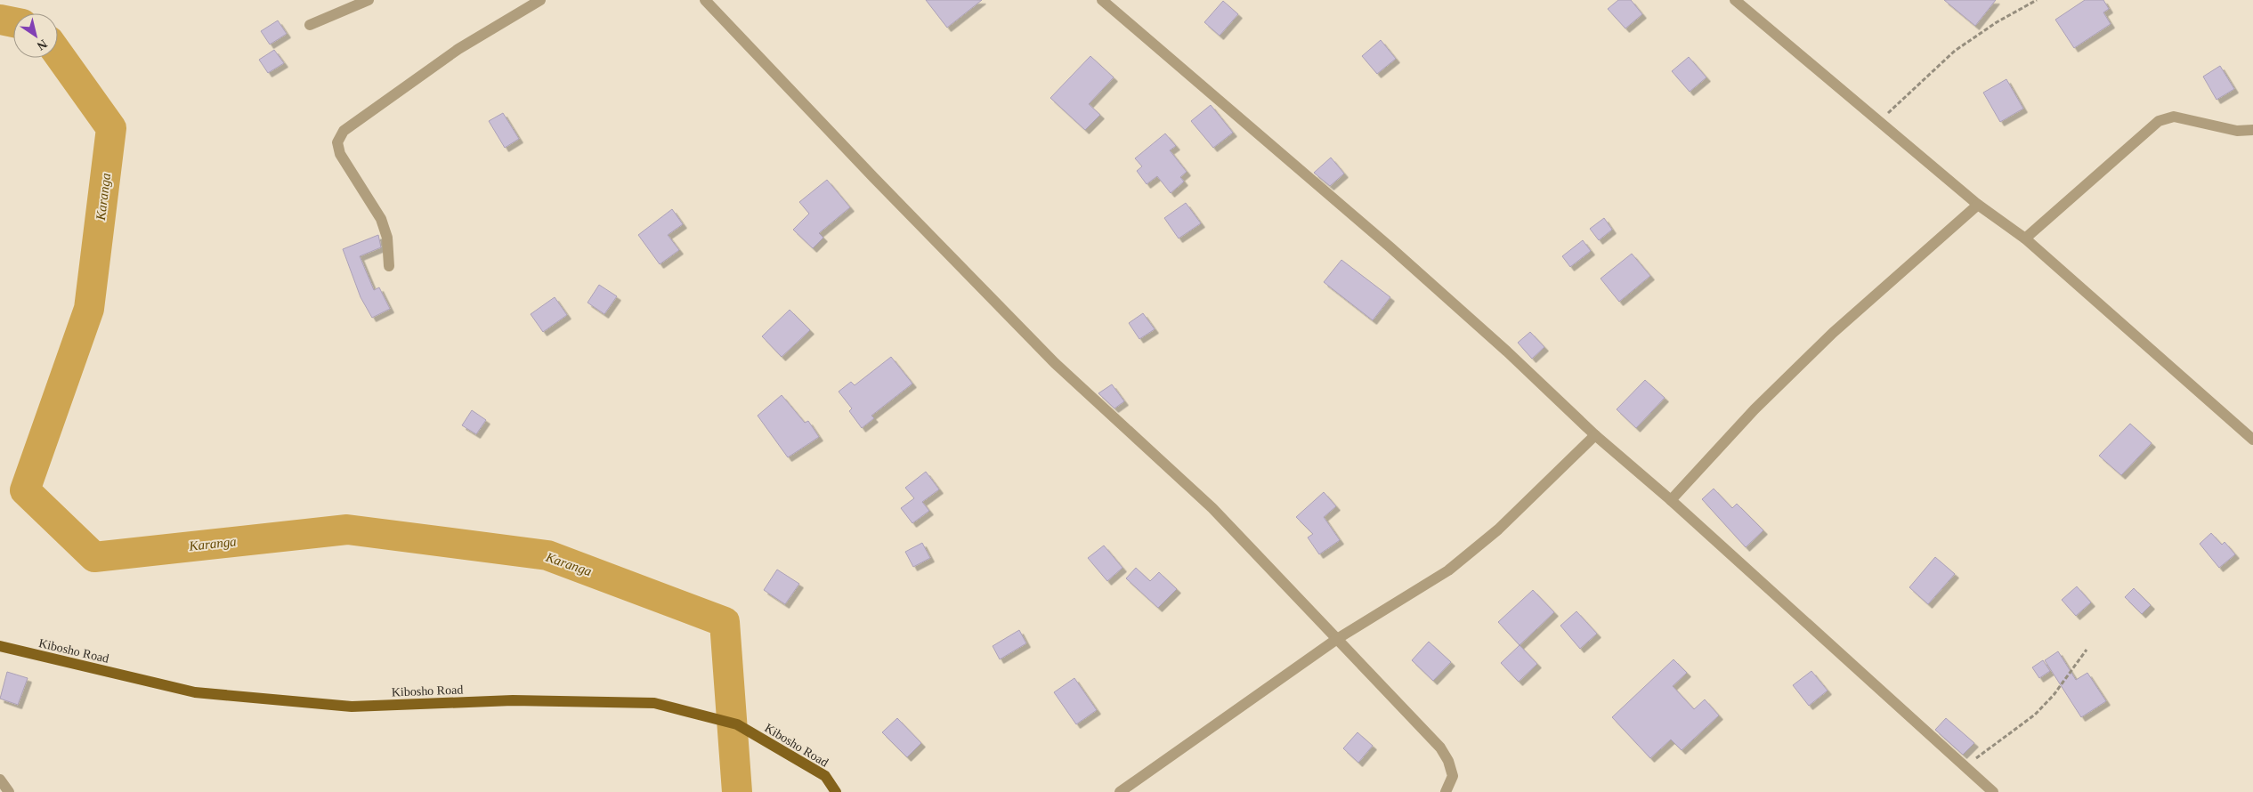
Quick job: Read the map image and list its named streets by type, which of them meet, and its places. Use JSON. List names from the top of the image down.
{
  "streets": {
    "main road": ["Kibosho Road"]
  },
  "water": ["Karanga"],
  "north": "bottom right"
}
